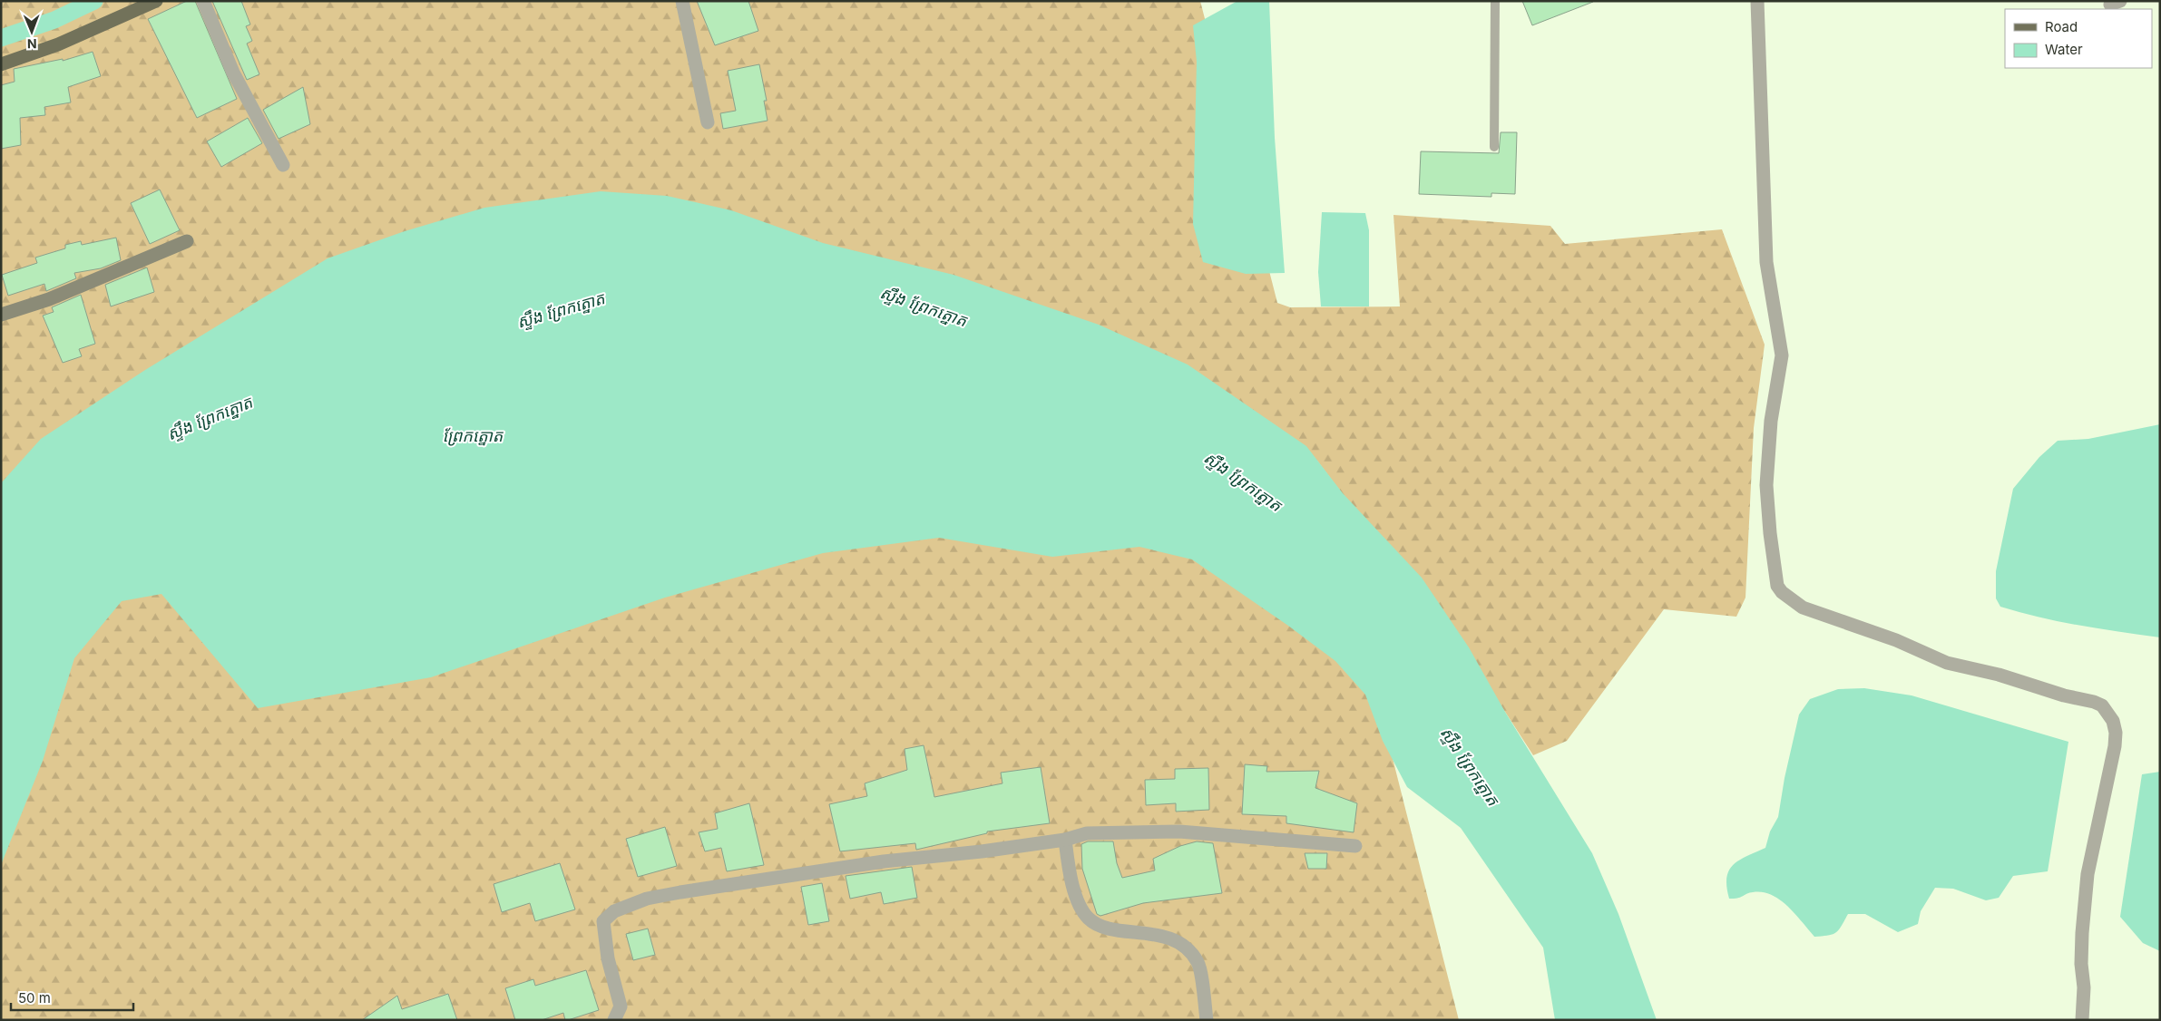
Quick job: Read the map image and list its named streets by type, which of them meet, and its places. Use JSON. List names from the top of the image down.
{
  "water": ["ស្ទឹង ព្រែកត្នោត", "ព្រែកត្នោត"],
  "legend": ["Road", "Water"],
  "scale_bar": "50 m",
  "north": "bottom"
}
